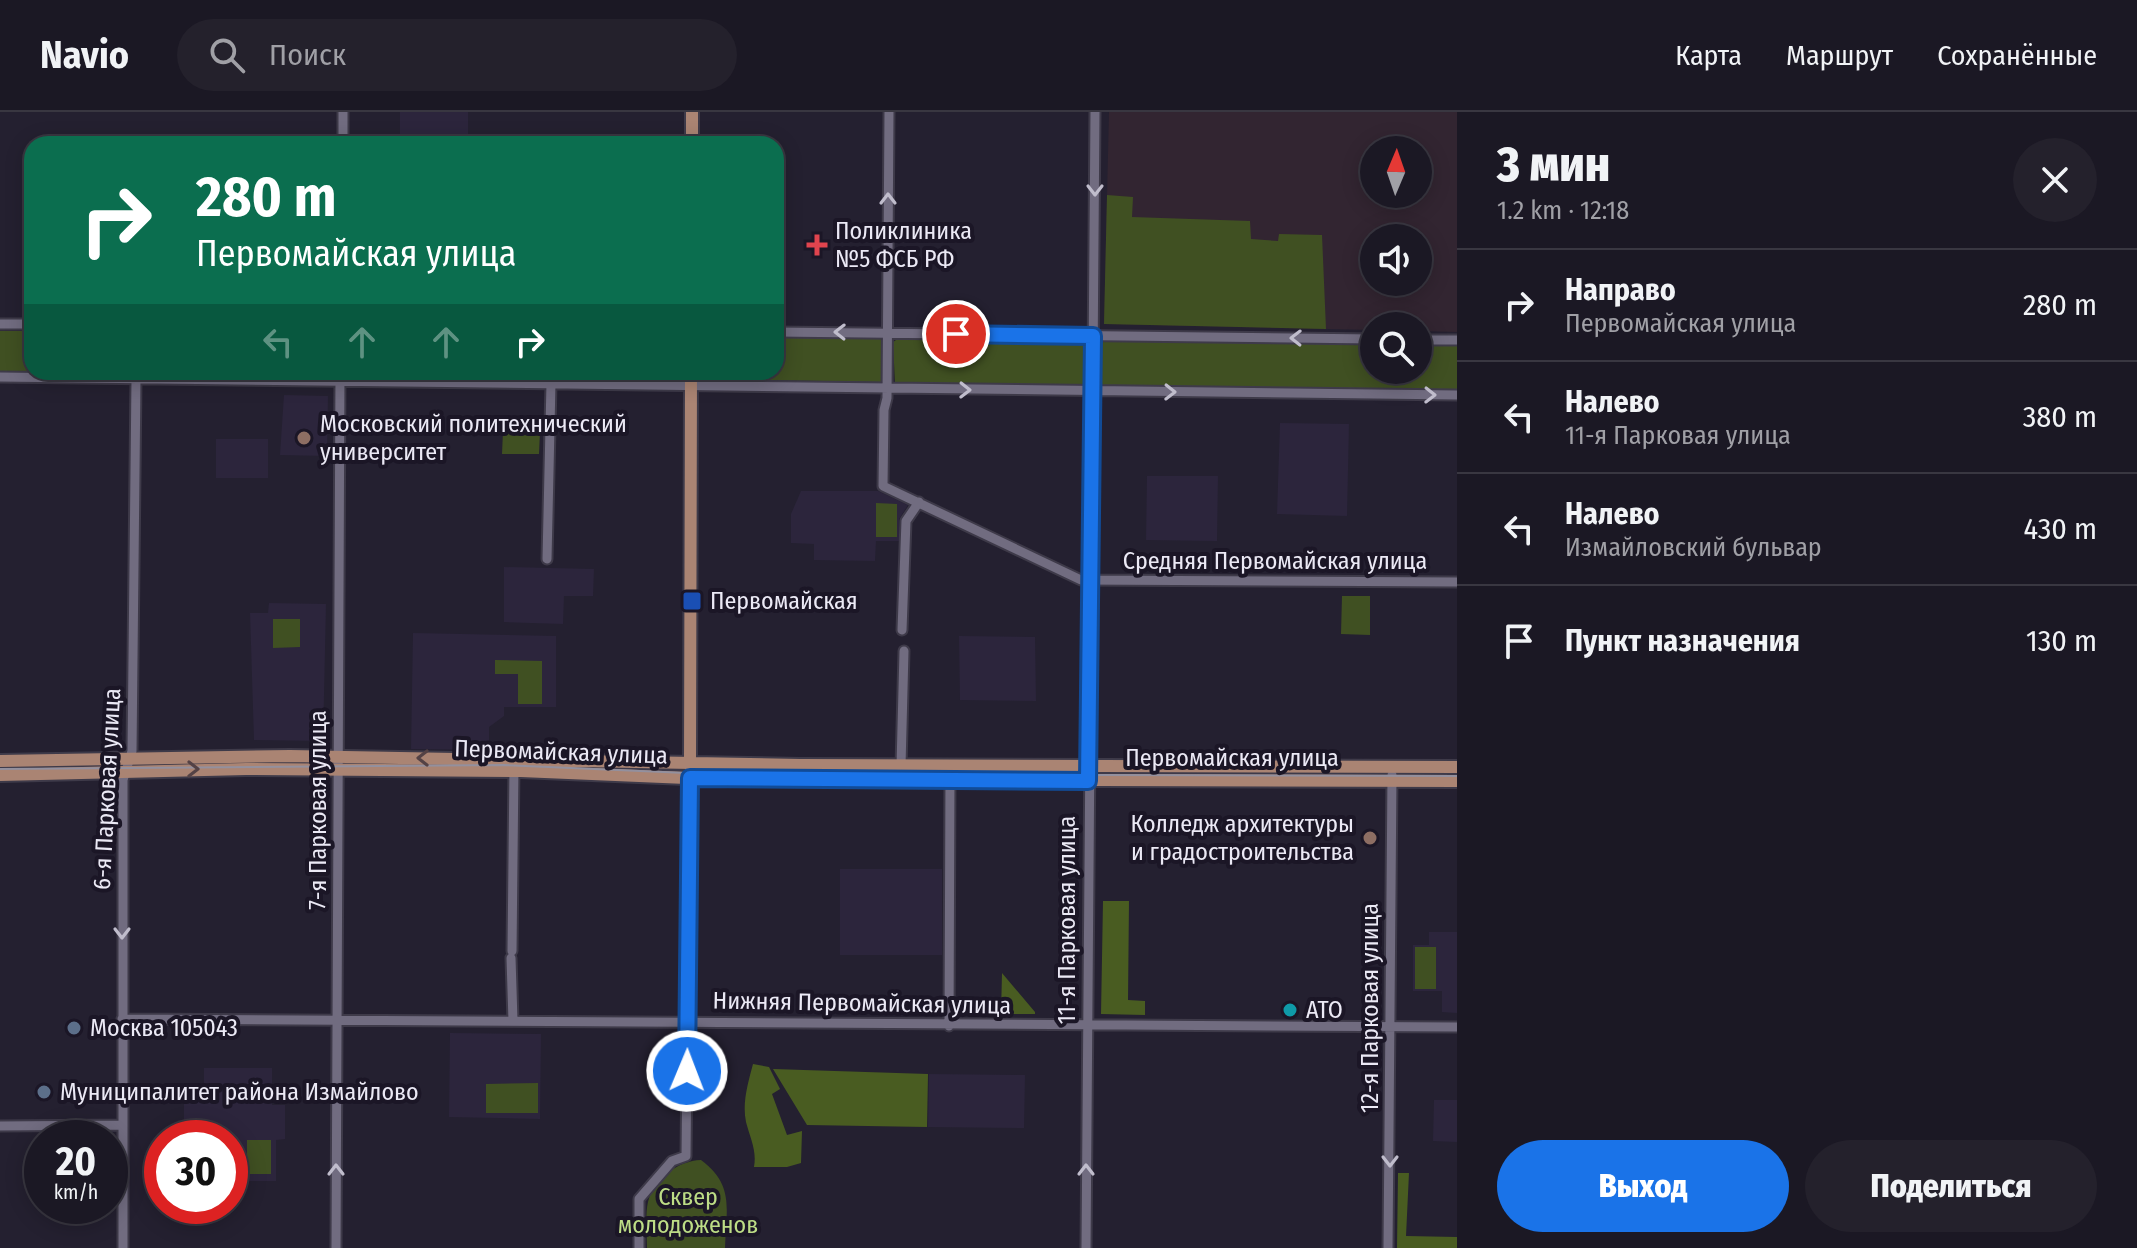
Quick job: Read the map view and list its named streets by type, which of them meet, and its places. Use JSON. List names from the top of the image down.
{
  "streets": {
    "main road": ["Первомайская улица"],
    "street": [
      "Средняя Первомайская улица",
      "6-я Парковая улица",
      "7-я Парковая улица",
      "11-я Парковая улица",
      "Нижняя Первомайская улица",
      "12-я Парковая улица"
    ]
  },
  "crossings": [
    ["Средняя Первомайская улица", "11-я Парковая улица"],
    ["Первомайская улица", "6-я Парковая улица"],
    ["Первомайская улица", "7-я Парковая улица"],
    ["Первомайская улица", "11-я Парковая улица"],
    ["Первомайская улица", "12-я Парковая улица"],
    ["6-я Парковая улица", "Нижняя Первомайская улица"],
    ["7-я Парковая улица", "Нижняя Первомайская улица"],
    ["11-я Парковая улица", "Нижняя Первомайская улица"],
    ["Нижняя Первомайская улица", "12-я Парковая улица"]
  ],
  "one_way": ["12-я Парковая улица"],
  "parks": ["Сквер молодоженов"],
  "places": {
    "health": ["Поликлиника №5 ФСБ РФ"],
    "other": [
      "Московский политехнический университет",
      "Колледж архитектуры и градостроительства",
      "АТО",
      "Москва 105043",
      "Муниципалитет района Измайлово"
    ],
    "transit": ["Первомайская"]
  },
  "north": "top",
  "page": {
    "header": "Navio",
    "search": "Поиск",
    "nav": ["Карта", "Маршрут", "Сохранённые"],
    "heading": ["3 мин", "1.2 km · 12:18"],
    "turn": ["280 m", "Первомайская улица"],
    "list": [
      {
        "name": "Направо",
        "note": "Первомайская улица",
        "value": "280 m"
      },
      {
        "name": "Налево",
        "note": "11-я Парковая улица",
        "value": "380 m"
      },
      {
        "name": "Налево",
        "note": "Измайловский бульвар",
        "value": "430 m"
      },
      {
        "name": "Пункт назначения",
        "value": "130 m"
      }
    ],
    "speed": "20 km/h",
    "limit": "30",
    "buttons": ["Выход", "Поделиться"]
  }
}
